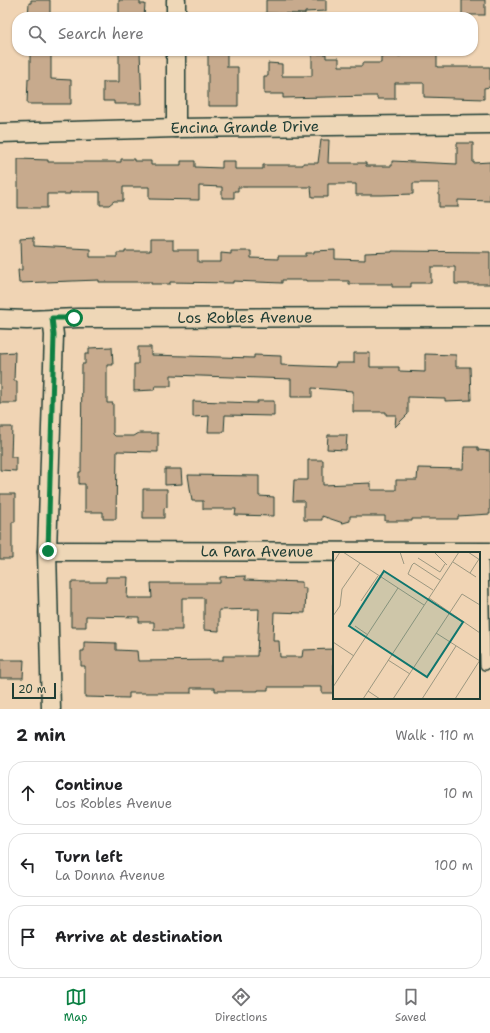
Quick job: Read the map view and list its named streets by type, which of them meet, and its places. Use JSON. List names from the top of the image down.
{
  "streets": {
    "street": ["Encina Grande Drive", "Los Robles Avenue", "La Para Avenue"]
  },
  "scale_bar": "20 m",
  "page": {
    "search": "Search here",
    "scale": "20 m",
    "heading": ["2 min", "Walk · 110 m"],
    "list": [
      ["Continue", "Los Robles Avenue", "10 m"],
      ["Turn left", "La Donna Avenue", "100 m"],
      "Arrive at destination"
    ],
    "nav": ["Map", "Directions", "Saved"]
  }
}
